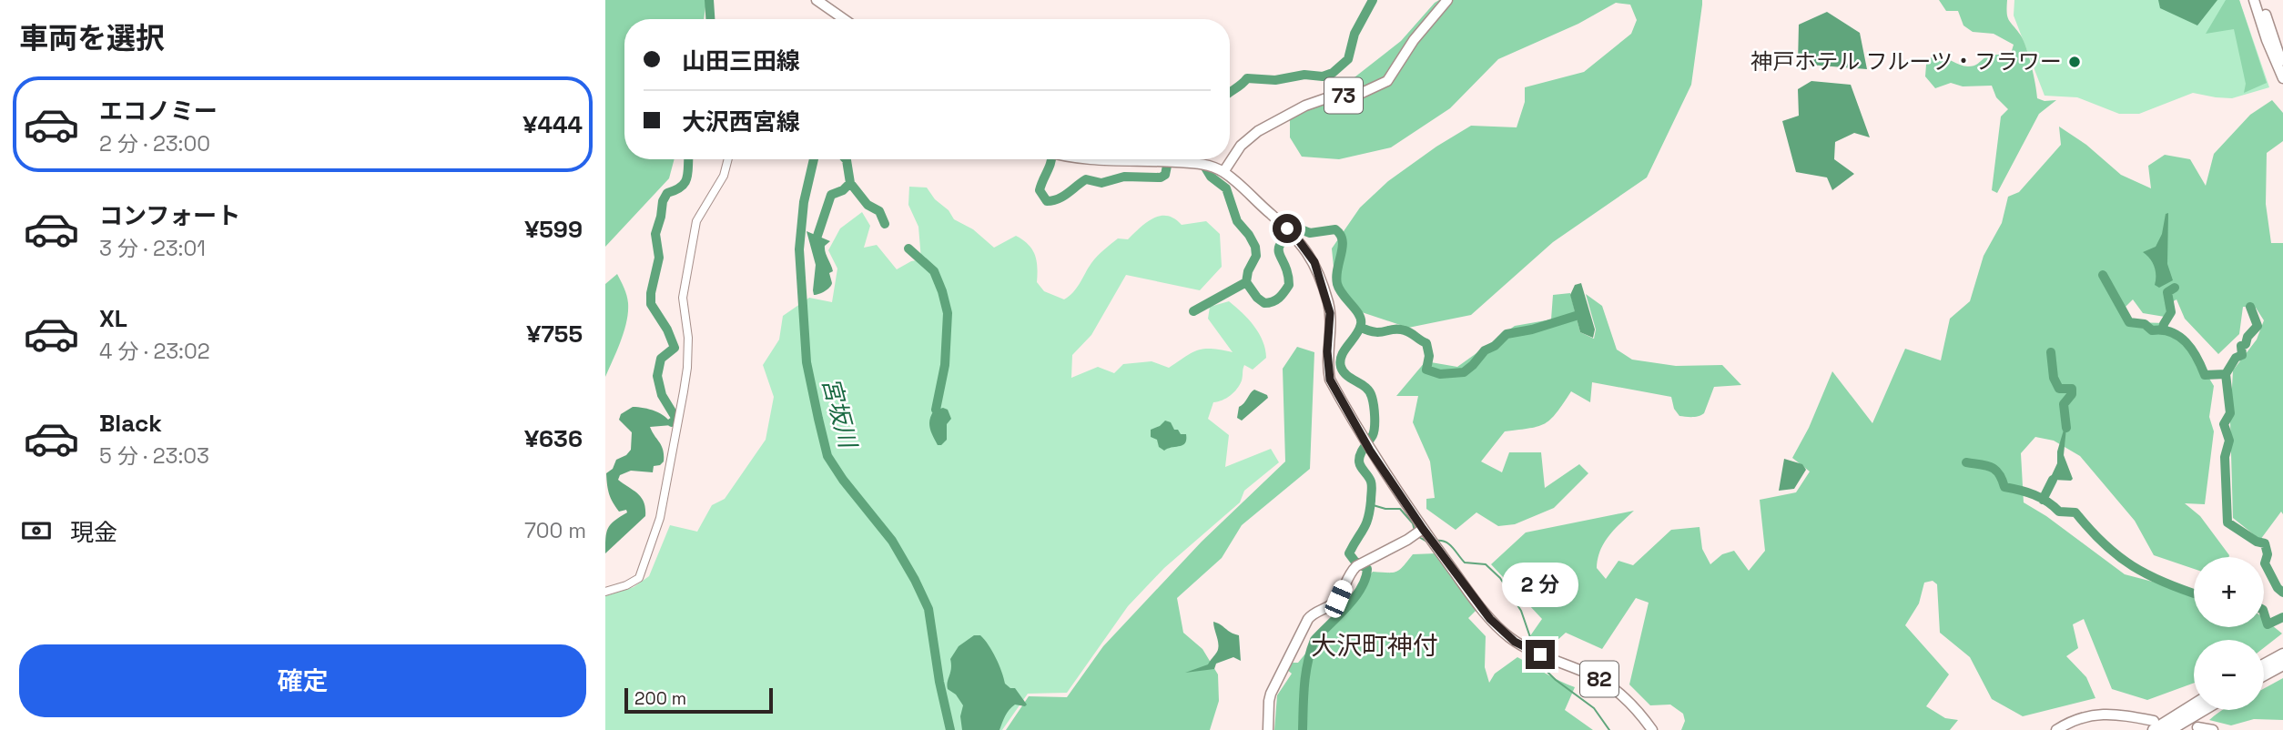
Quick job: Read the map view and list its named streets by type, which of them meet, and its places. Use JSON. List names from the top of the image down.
{
  "streets": {
    "main road": ["73", "82"]
  },
  "districts": ["大沢町神付"],
  "water": ["宮坂川"],
  "places": ["神戸ホテル フルーツ・フラワー"],
  "scale_bar": "200 m",
  "page": {
    "heading": "車両を選択",
    "banner": ["山田三田線", "大沢西宮線"],
    "list": [
      {
        "name": "エコノミー",
        "note": "2 分 · 23:00",
        "value": "¥444"
      },
      {
        "name": "コンフォート",
        "note": "3 分 · 23:01",
        "value": "¥599"
      },
      {
        "name": "XL",
        "note": "4 分 · 23:02",
        "value": "¥755"
      },
      {
        "name": "Black",
        "note": "5 分 · 23:03",
        "value": "¥636"
      }
    ],
    "pay": ["現金", "700 m"],
    "map_buttons": ["+", "−"],
    "bubble": "2 分",
    "buttons": "確定",
    "scale": "200 m"
  }
}
